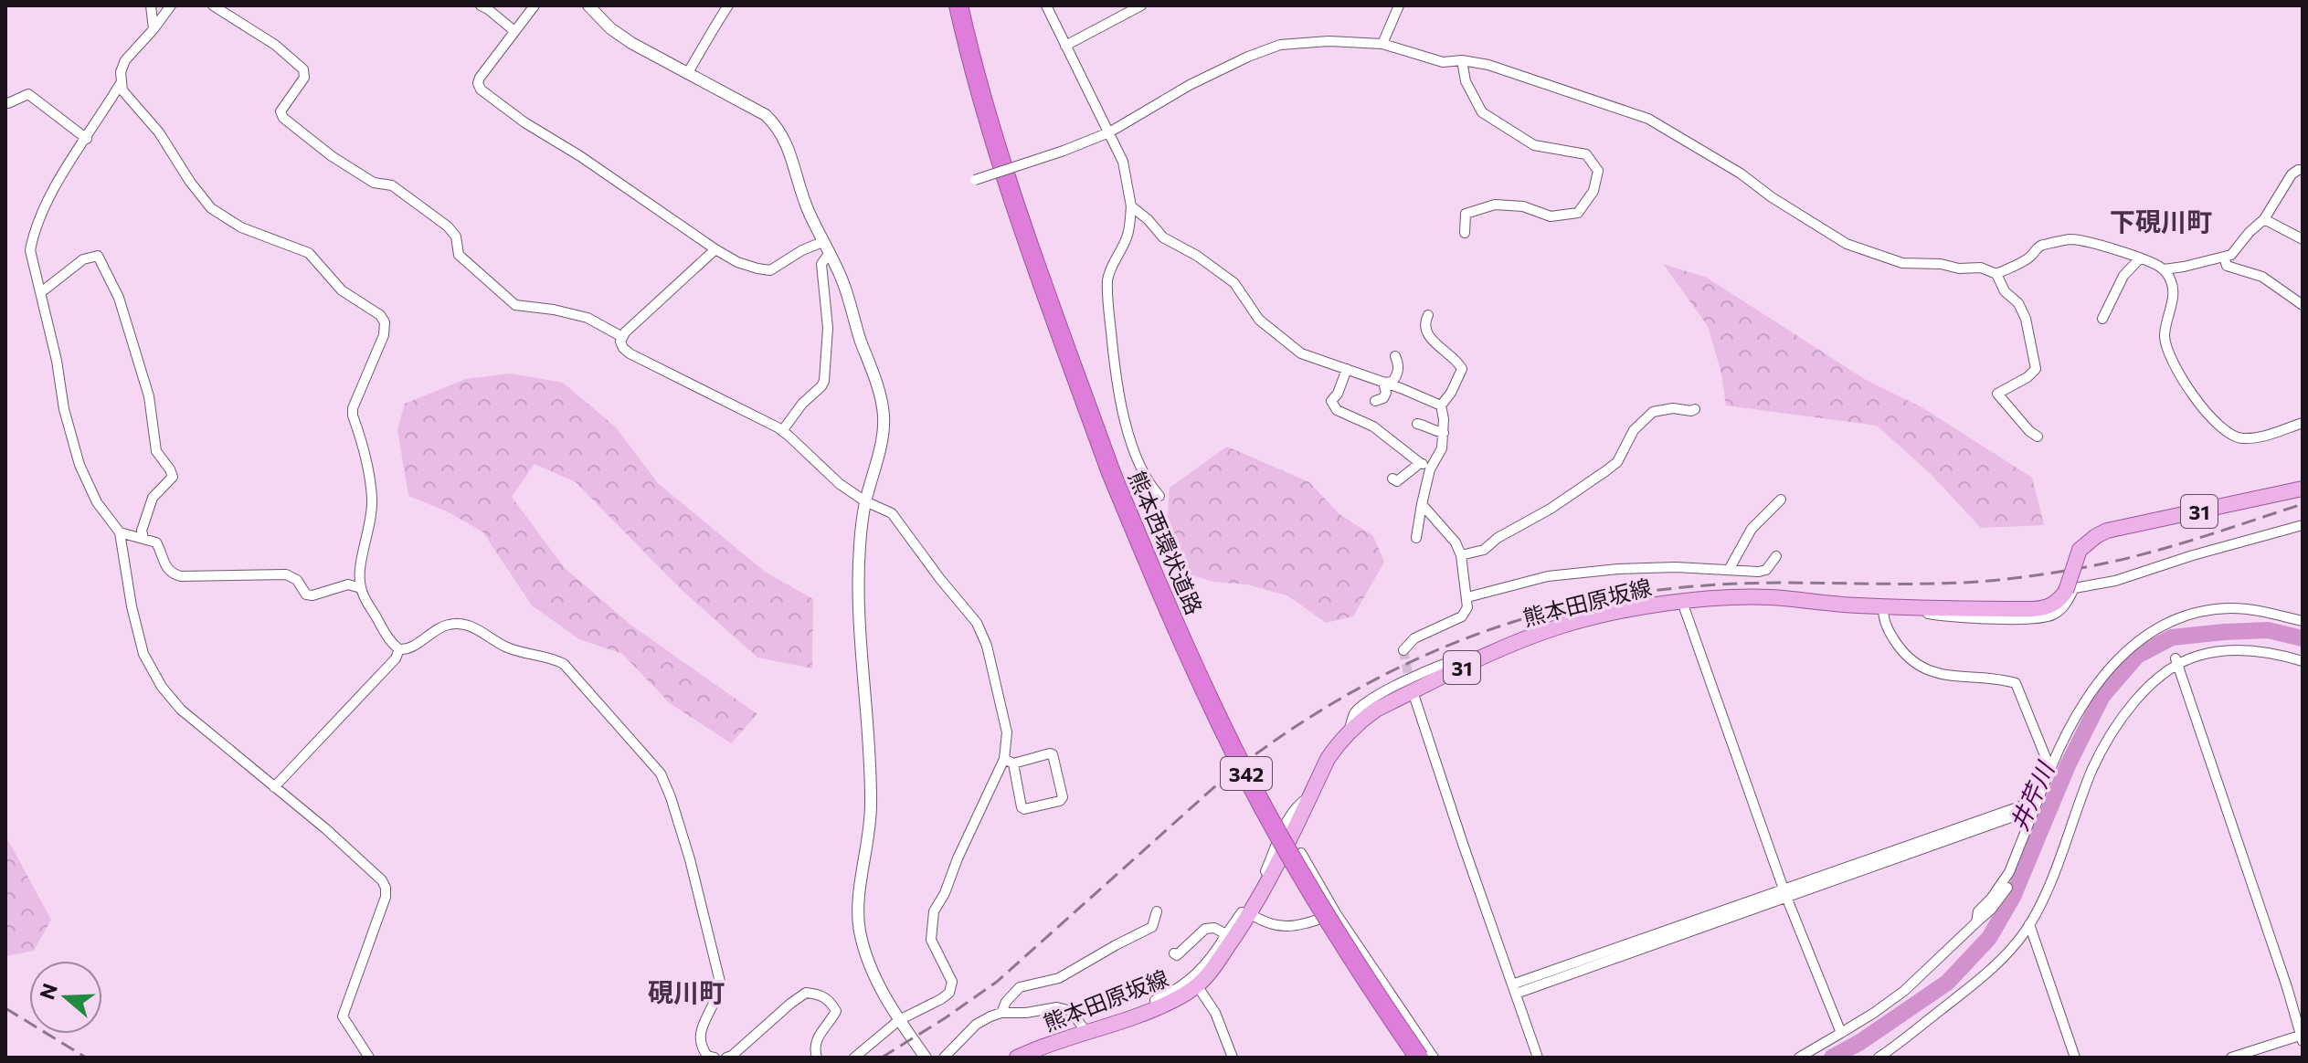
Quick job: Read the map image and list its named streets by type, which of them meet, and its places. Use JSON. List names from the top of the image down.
{
  "streets": {
    "highway": ["熊本西環状道路", "342"],
    "main road": ["31", "熊本田原坂線"]
  },
  "districts": ["下硯川町", "硯川町"],
  "water": ["井芹川"],
  "north": "left"
}
